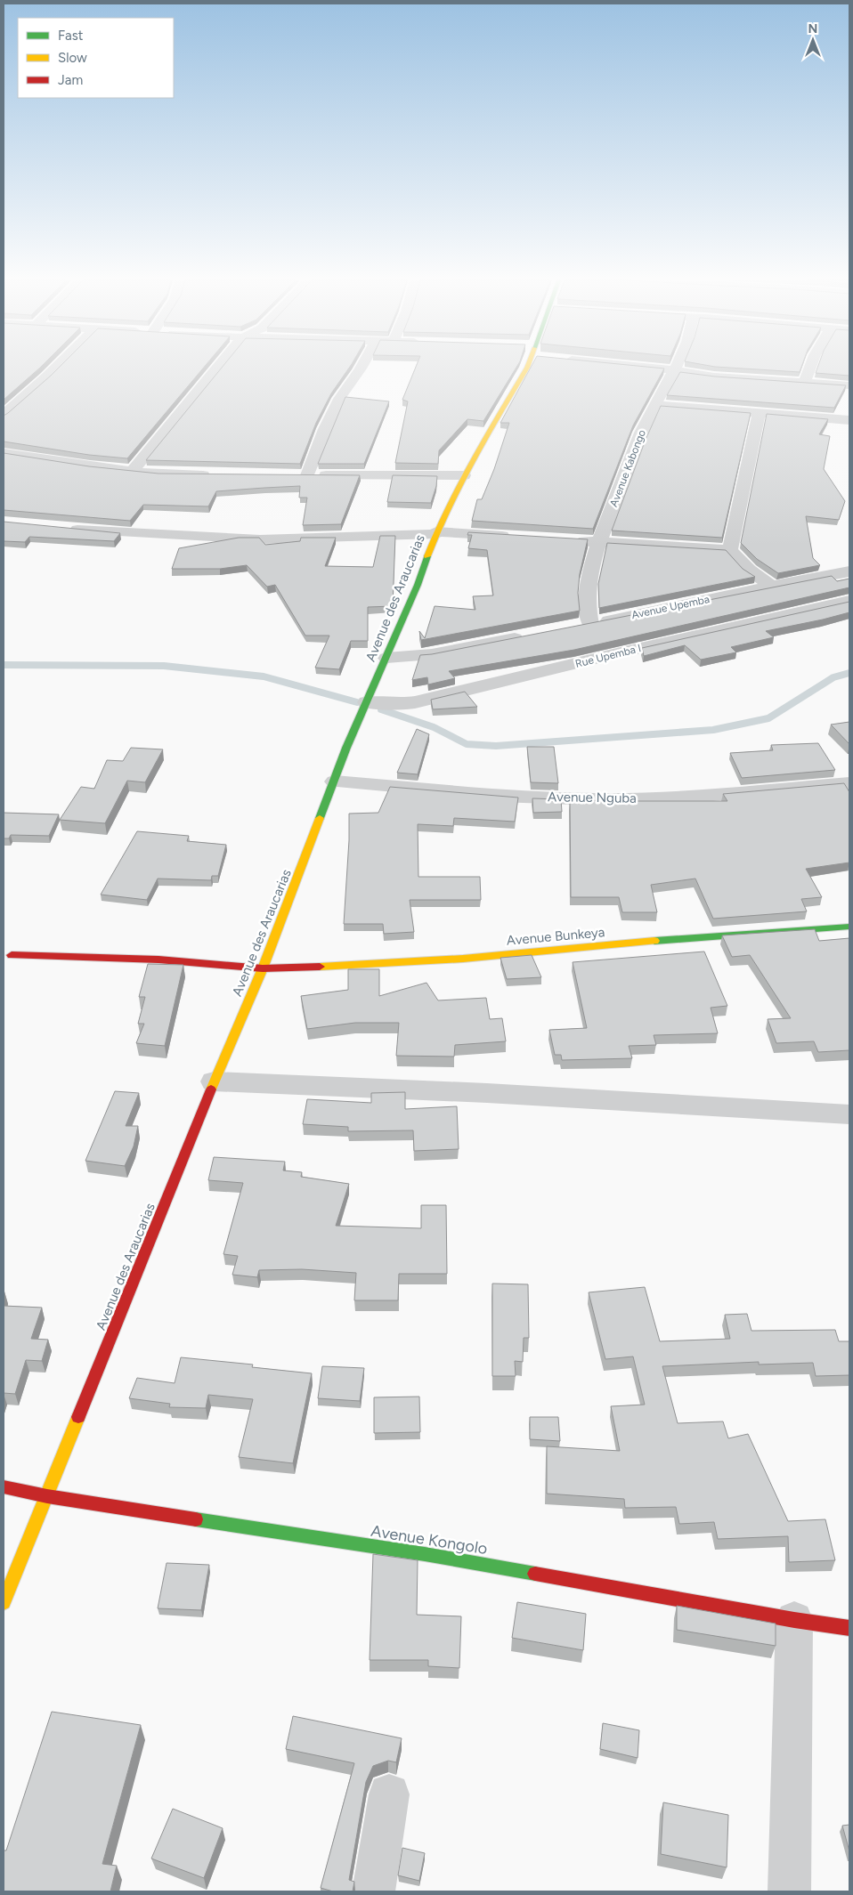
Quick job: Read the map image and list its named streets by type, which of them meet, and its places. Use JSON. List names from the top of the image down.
{
  "streets": {
    "street": [
      "Avenue Kabongo",
      "Avenue des Araucarias",
      "Avenue Upemba",
      "Rue Upemba I",
      "Avenue Nguba",
      "Avenue Bunkeya",
      "Avenue Kongolo"
    ]
  },
  "crossings": [
    ["Avenue Kabongo", "Avenue Upemba"],
    ["Avenue des Araucarias", "Rue Upemba I"],
    ["Avenue des Araucarias", "Avenue Nguba"],
    ["Avenue des Araucarias", "Avenue Bunkeya"],
    ["Avenue des Araucarias", "Avenue Kongolo"]
  ],
  "legend": ["Fast", "Slow", "Jam"],
  "north": "top"
}
